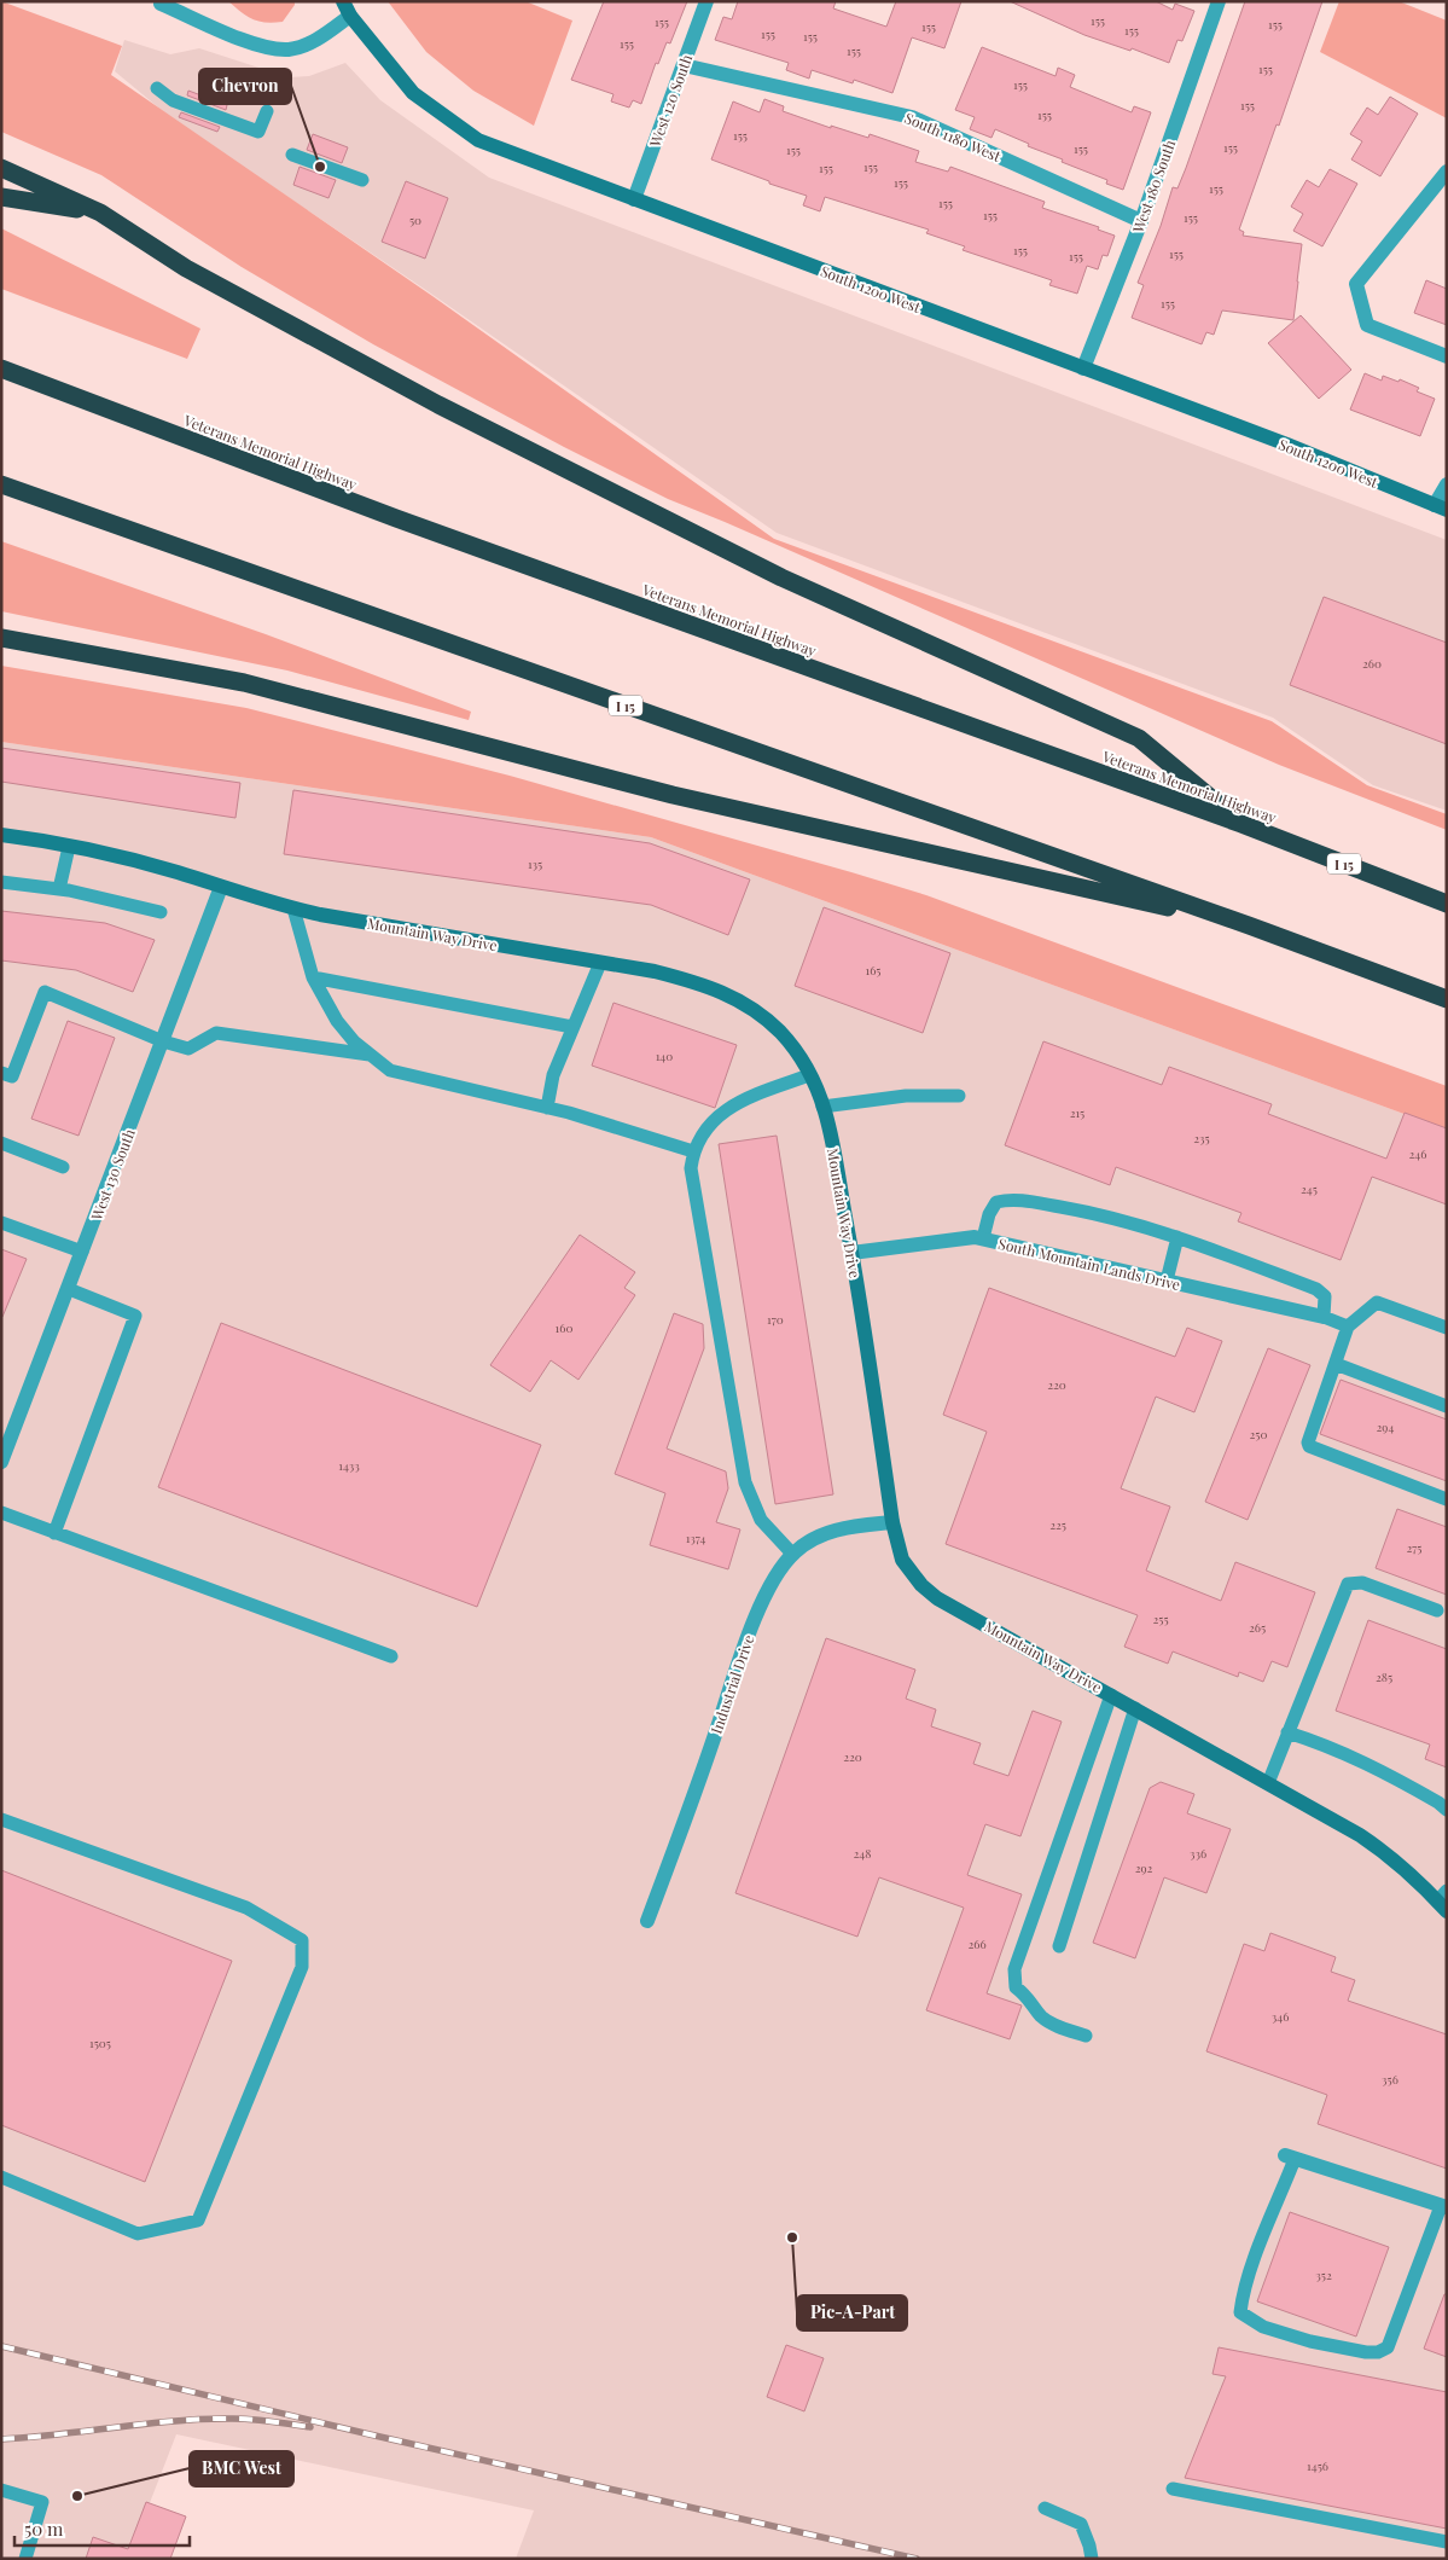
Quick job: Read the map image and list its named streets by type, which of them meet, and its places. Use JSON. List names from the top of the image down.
{
  "streets": {
    "highway": ["Veterans Memorial Highway", "I 15"],
    "street": [
      "West 120 South",
      "South 1180 West",
      "West 180 South",
      "South 1200 West",
      "Mountain Way Drive",
      "West 130 South",
      "South Mountain Lands Drive",
      "Industrial Drive"
    ]
  },
  "crossings": [
    ["West 120 South", "South 1180 West"],
    ["West 120 South", "South 1200 West"],
    ["South 1180 West", "West 180 South"],
    ["West 180 South", "South 1200 West"],
    ["Mountain Way Drive", "West 130 South"],
    ["Mountain Way Drive", "South Mountain Lands Drive"],
    ["Mountain Way Drive", "Industrial Drive"]
  ],
  "places": ["Chevron", "Pic-A-Part", "BMC West"],
  "house_numbers": [
    "155",
    "155",
    "155",
    "155",
    "155",
    "155",
    "155",
    "155",
    "155",
    "155",
    "155",
    "155",
    "155",
    "155",
    "155",
    "155",
    "155",
    "155",
    "155",
    "155",
    "155",
    "155",
    "155",
    "155",
    "50",
    "155",
    "155",
    "155",
    "155",
    "260",
    "135",
    "165",
    "140",
    "215",
    "235",
    "246",
    "245",
    "170",
    "160",
    "220",
    "294",
    "250",
    "1433",
    "225",
    "1374",
    "275",
    "255",
    "265",
    "285",
    "220",
    "248",
    "336",
    "292",
    "266",
    "346",
    "1505",
    "356",
    "352",
    "1456"
  ],
  "scale_bar": "50 m"
}
